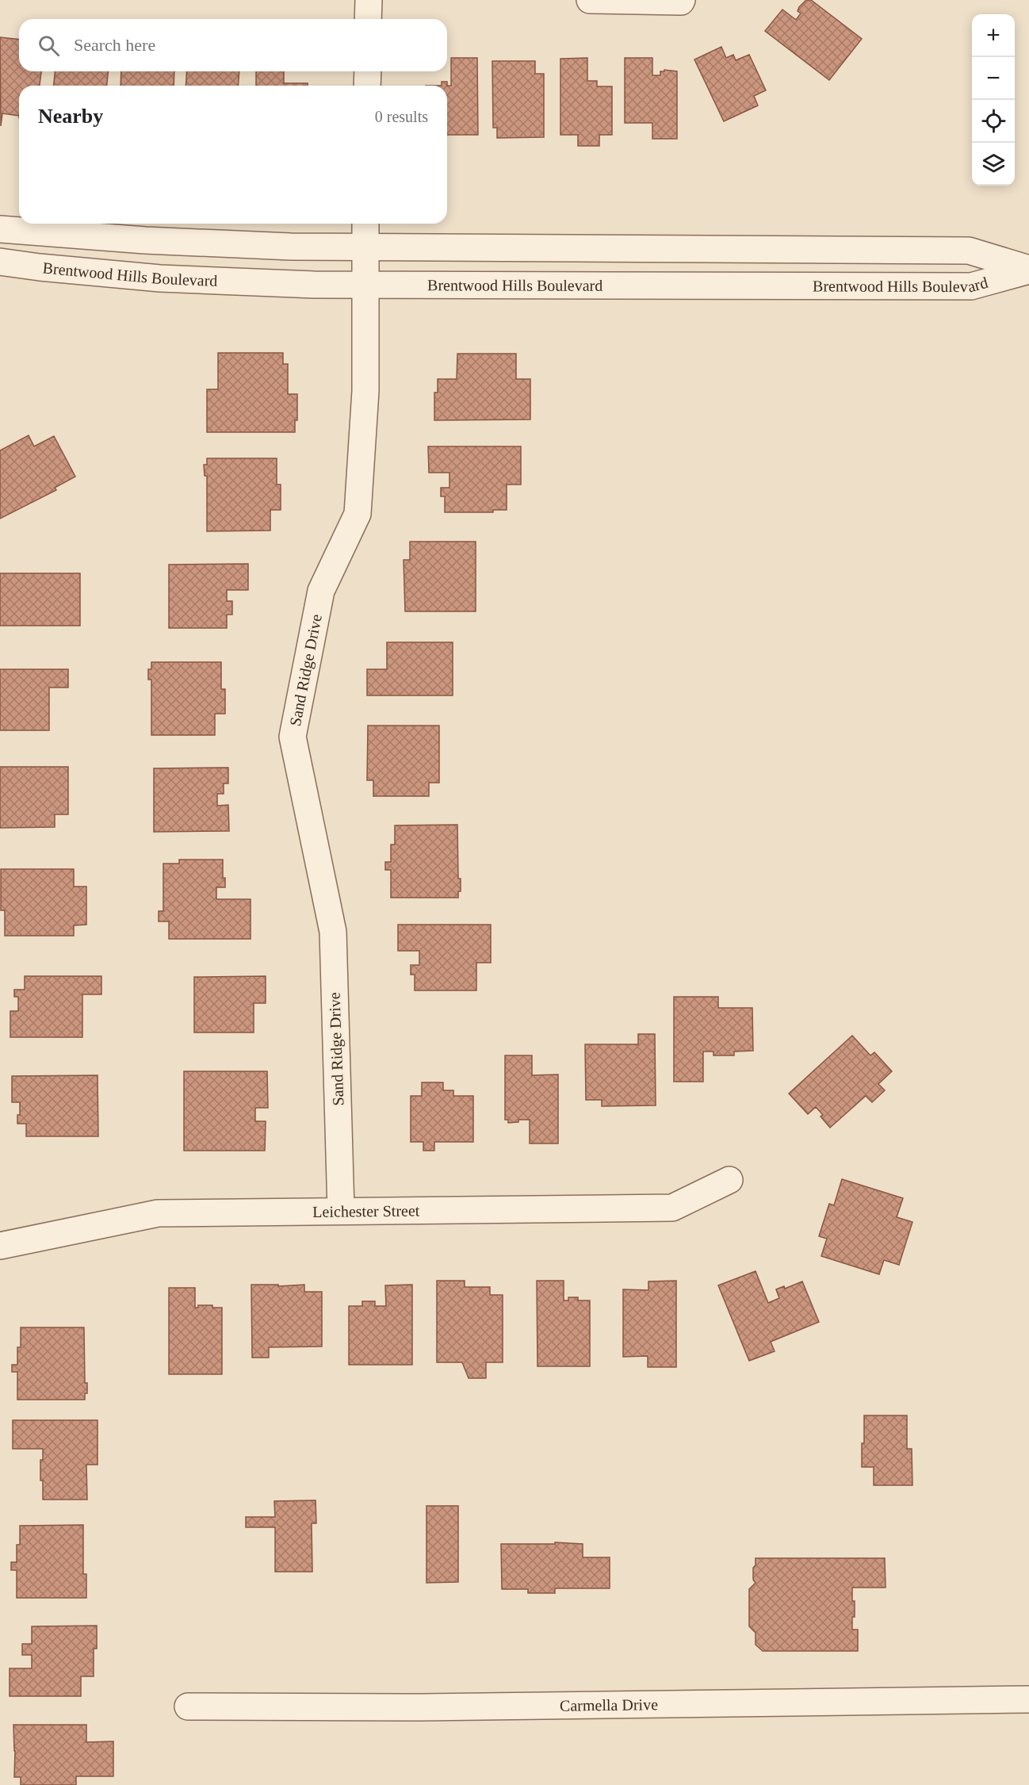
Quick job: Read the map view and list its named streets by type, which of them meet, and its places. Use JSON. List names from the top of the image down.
{
  "streets": {
    "street": [
      "Brentwood Hills Boulevard",
      "Sand Ridge Drive",
      "Leichester Street",
      "Carmella Drive"
    ]
  },
  "crossings": [
    ["Brentwood Hills Boulevard", "Sand Ridge Drive"],
    ["Sand Ridge Drive", "Leichester Street"]
  ],
  "page": {
    "map_buttons": ["+", "−"],
    "search": "Search here",
    "heading": ["Nearby", "0 results"]
  }
}
